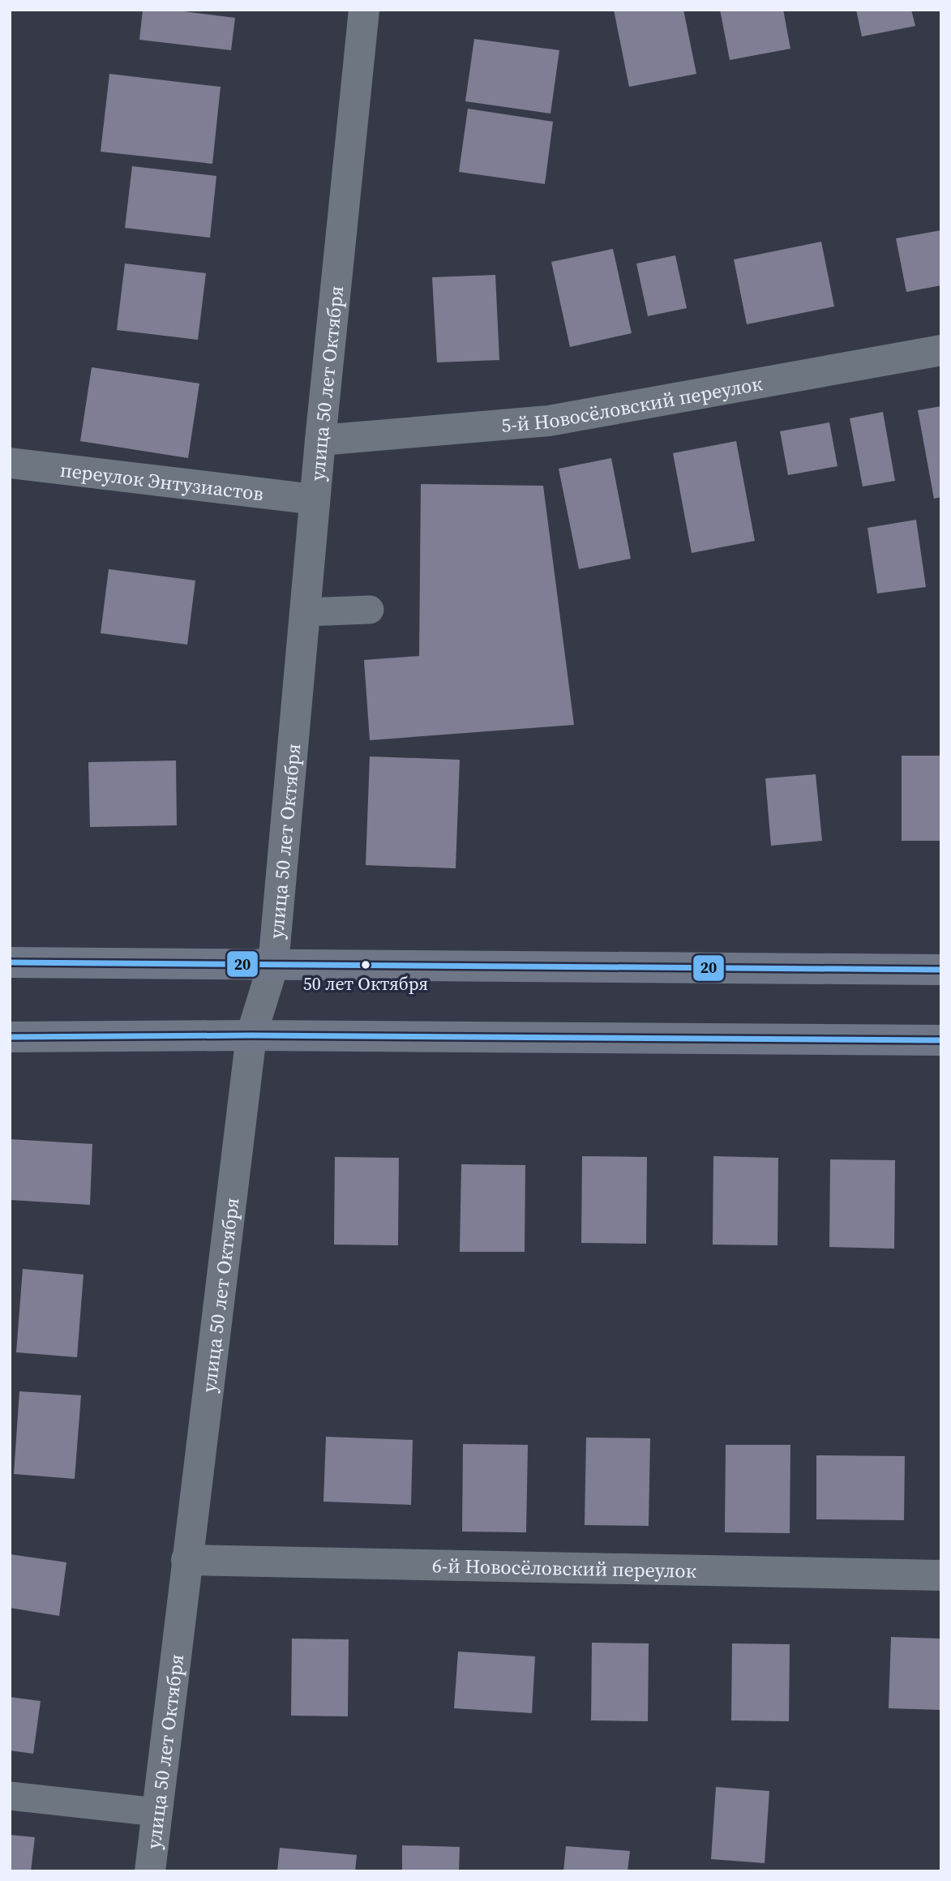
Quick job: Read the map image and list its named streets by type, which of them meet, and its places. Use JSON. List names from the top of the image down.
{
  "streets": {
    "street": [
      "улица 50 лет Октября",
      "5-й Новосёловский переулок",
      "переулок Энтузиастов",
      "6-й Новосёловский переулок"
    ]
  },
  "crossings": [
    ["улица 50 лет Октября", "5-й Новосёловский переулок"],
    ["улица 50 лет Октября", "переулок Энтузиастов"],
    ["улица 50 лет Октября", "6-й Новосёловский переулок"]
  ],
  "places": ["50 лет Октября"],
  "lines": ["transit line 20"]
}
